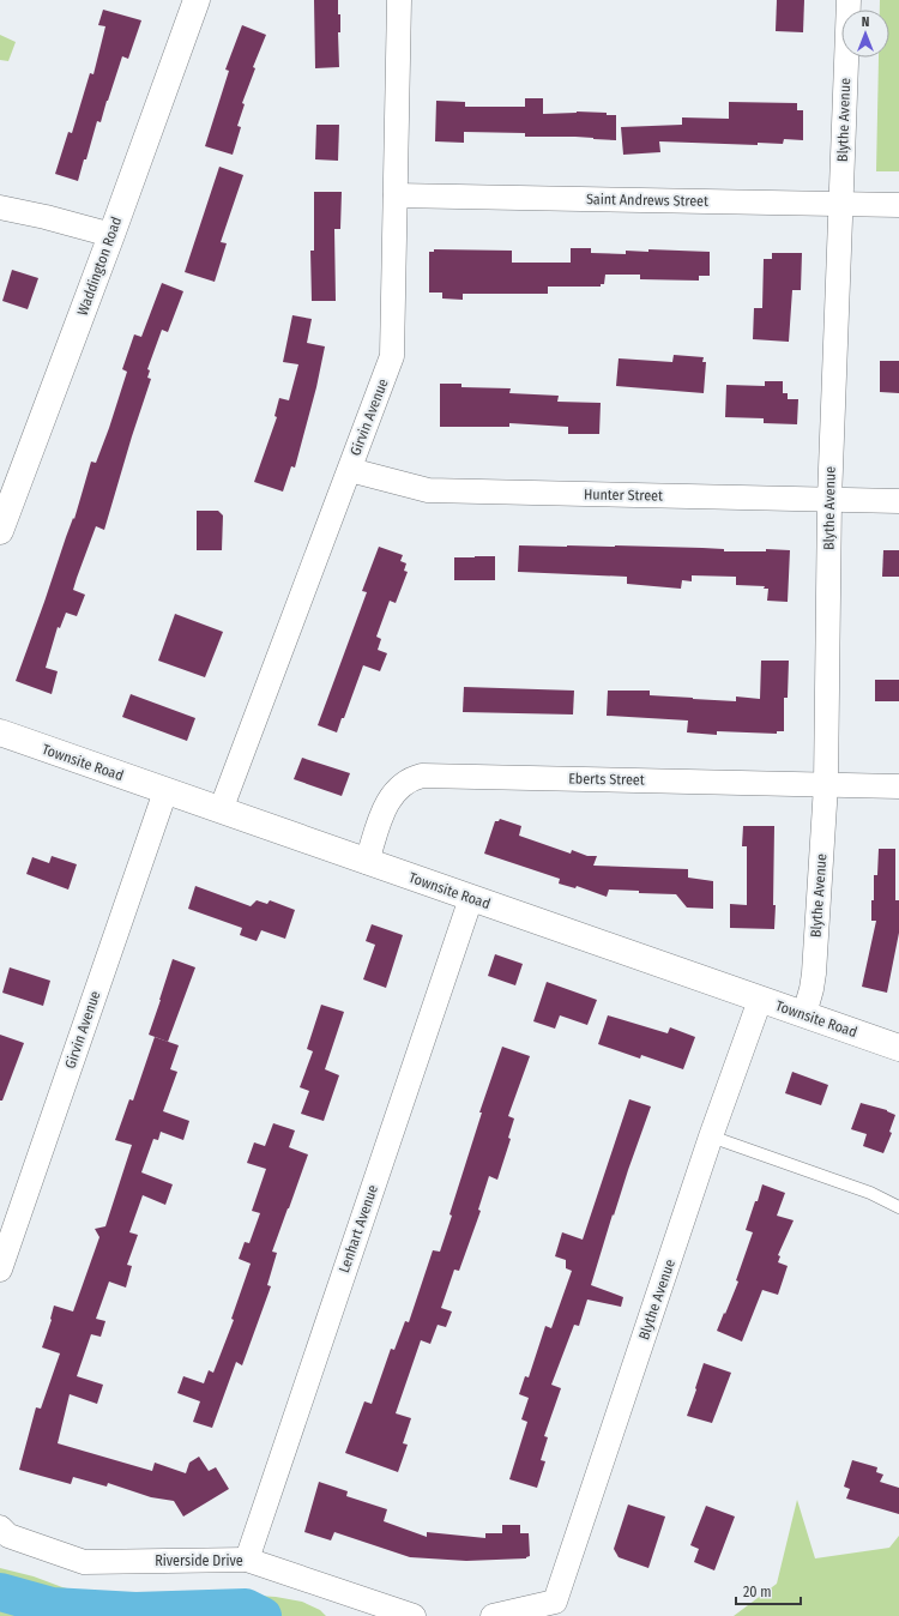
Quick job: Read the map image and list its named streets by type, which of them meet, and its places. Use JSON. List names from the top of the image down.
{
  "streets": {
    "street": [
      "Blythe Avenue",
      "Saint Andrews Street",
      "Waddington Road",
      "Girvin Avenue",
      "Hunter Street",
      "Townsite Road",
      "Eberts Street",
      "Lenhart Avenue",
      "Riverside Drive"
    ]
  },
  "crossings": [
    ["Blythe Avenue", "Saint Andrews Street"],
    ["Blythe Avenue", "Hunter Street"],
    ["Blythe Avenue", "Townsite Road"],
    ["Blythe Avenue", "Eberts Street"],
    ["Saint Andrews Street", "Girvin Avenue"],
    ["Girvin Avenue", "Hunter Street"],
    ["Girvin Avenue", "Townsite Road"],
    ["Townsite Road", "Eberts Street"],
    ["Townsite Road", "Lenhart Avenue"],
    ["Lenhart Avenue", "Riverside Drive"]
  ],
  "scale_bar": "20 m",
  "north": "top"
}
